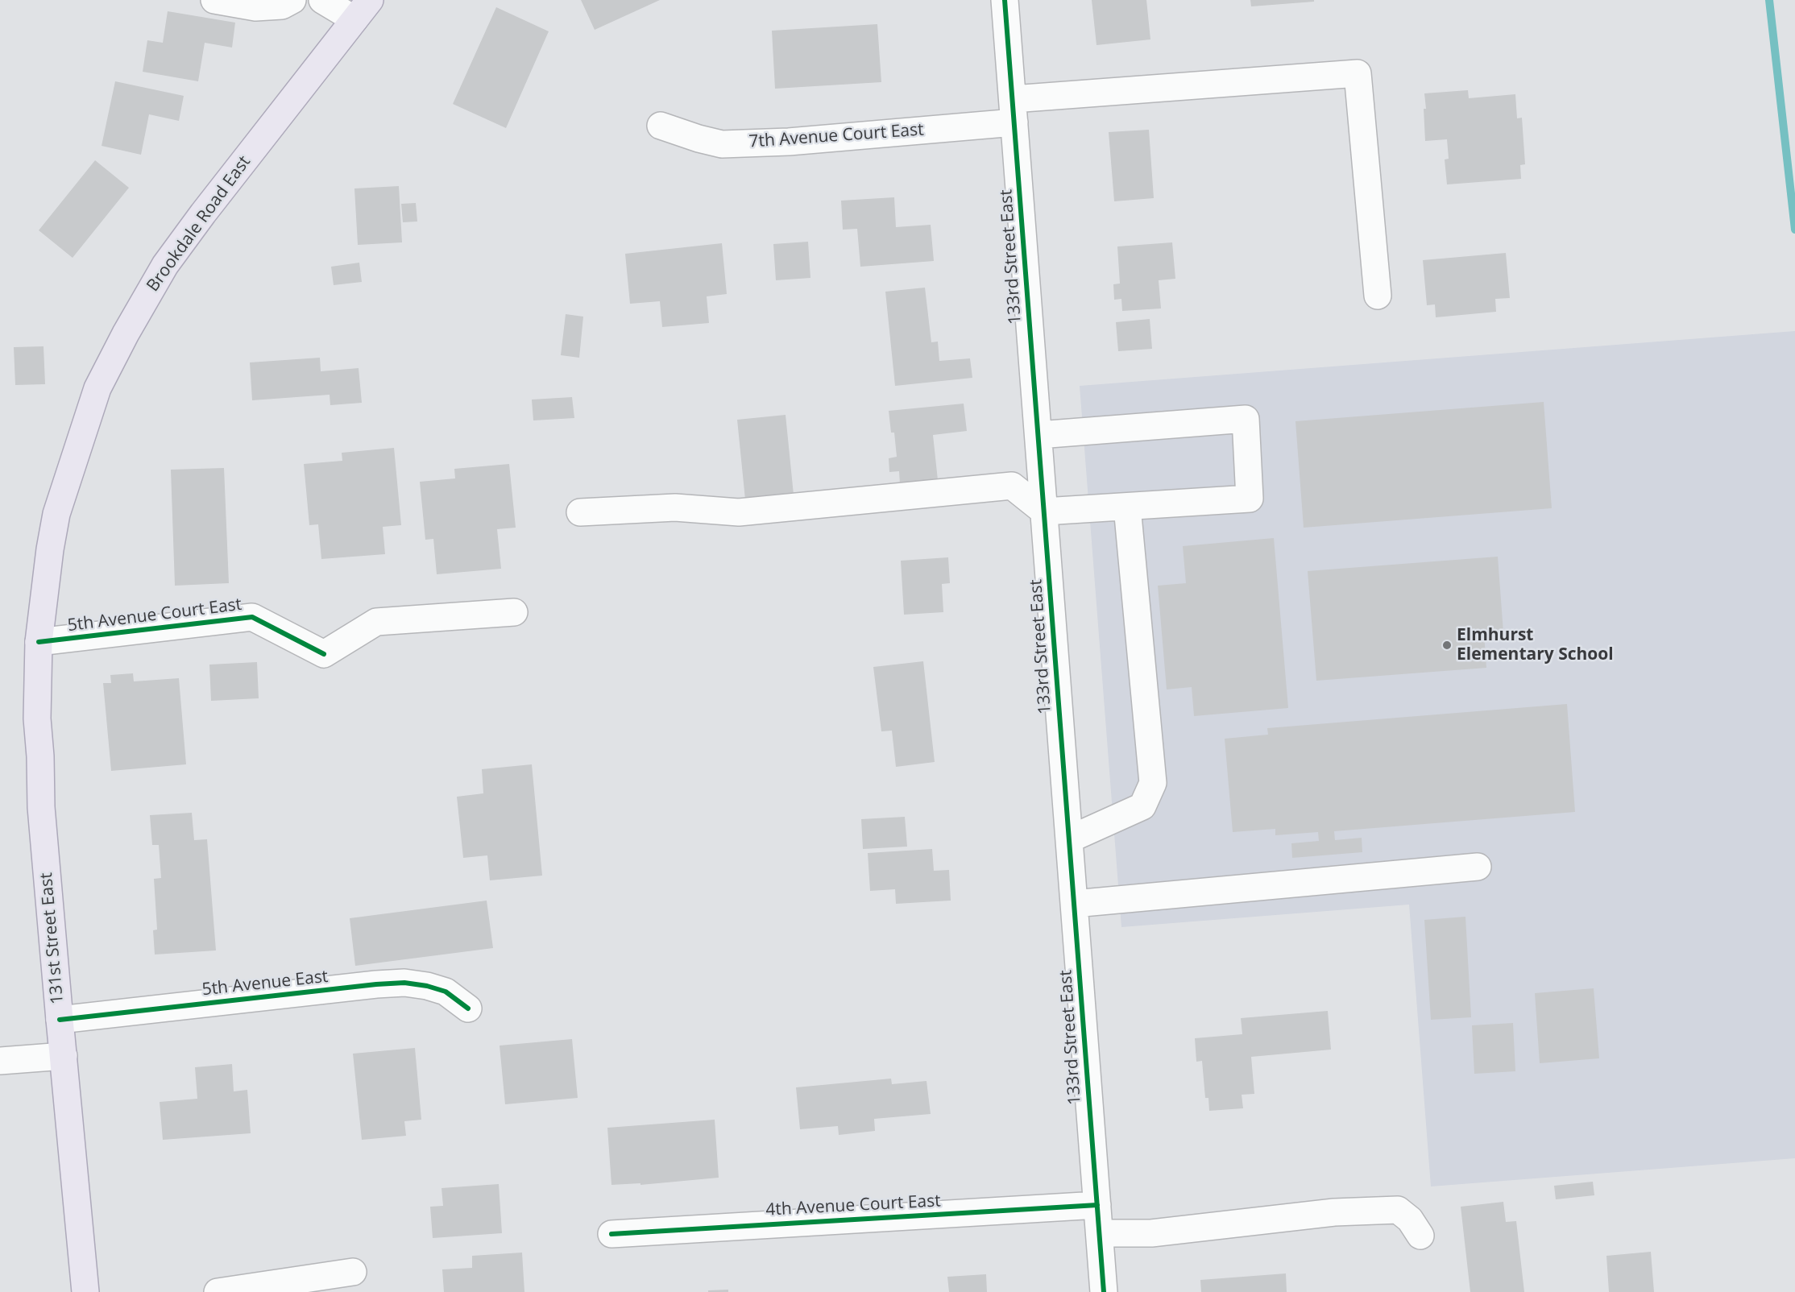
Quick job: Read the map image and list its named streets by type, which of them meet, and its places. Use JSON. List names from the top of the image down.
{
  "streets": {
    "main road": ["Brookdale Road East", "131st Street East"],
    "street": [
      "7th Avenue Court East",
      "133rd Street East",
      "5th Avenue Court East",
      "5th Avenue East",
      "4th Avenue Court East"
    ]
  },
  "crossings": [
    ["7th Avenue Court East", "133rd Street East"],
    ["Brookdale Road East", "5th Avenue Court East"],
    ["Brookdale Road East", "131st Street East"],
    ["133rd Street East", "4th Avenue Court East"],
    ["5th Avenue Court East", "131st Street East"],
    ["131st Street East", "5th Avenue East"]
  ],
  "places": ["Elmhurst Elementary School"]
}
